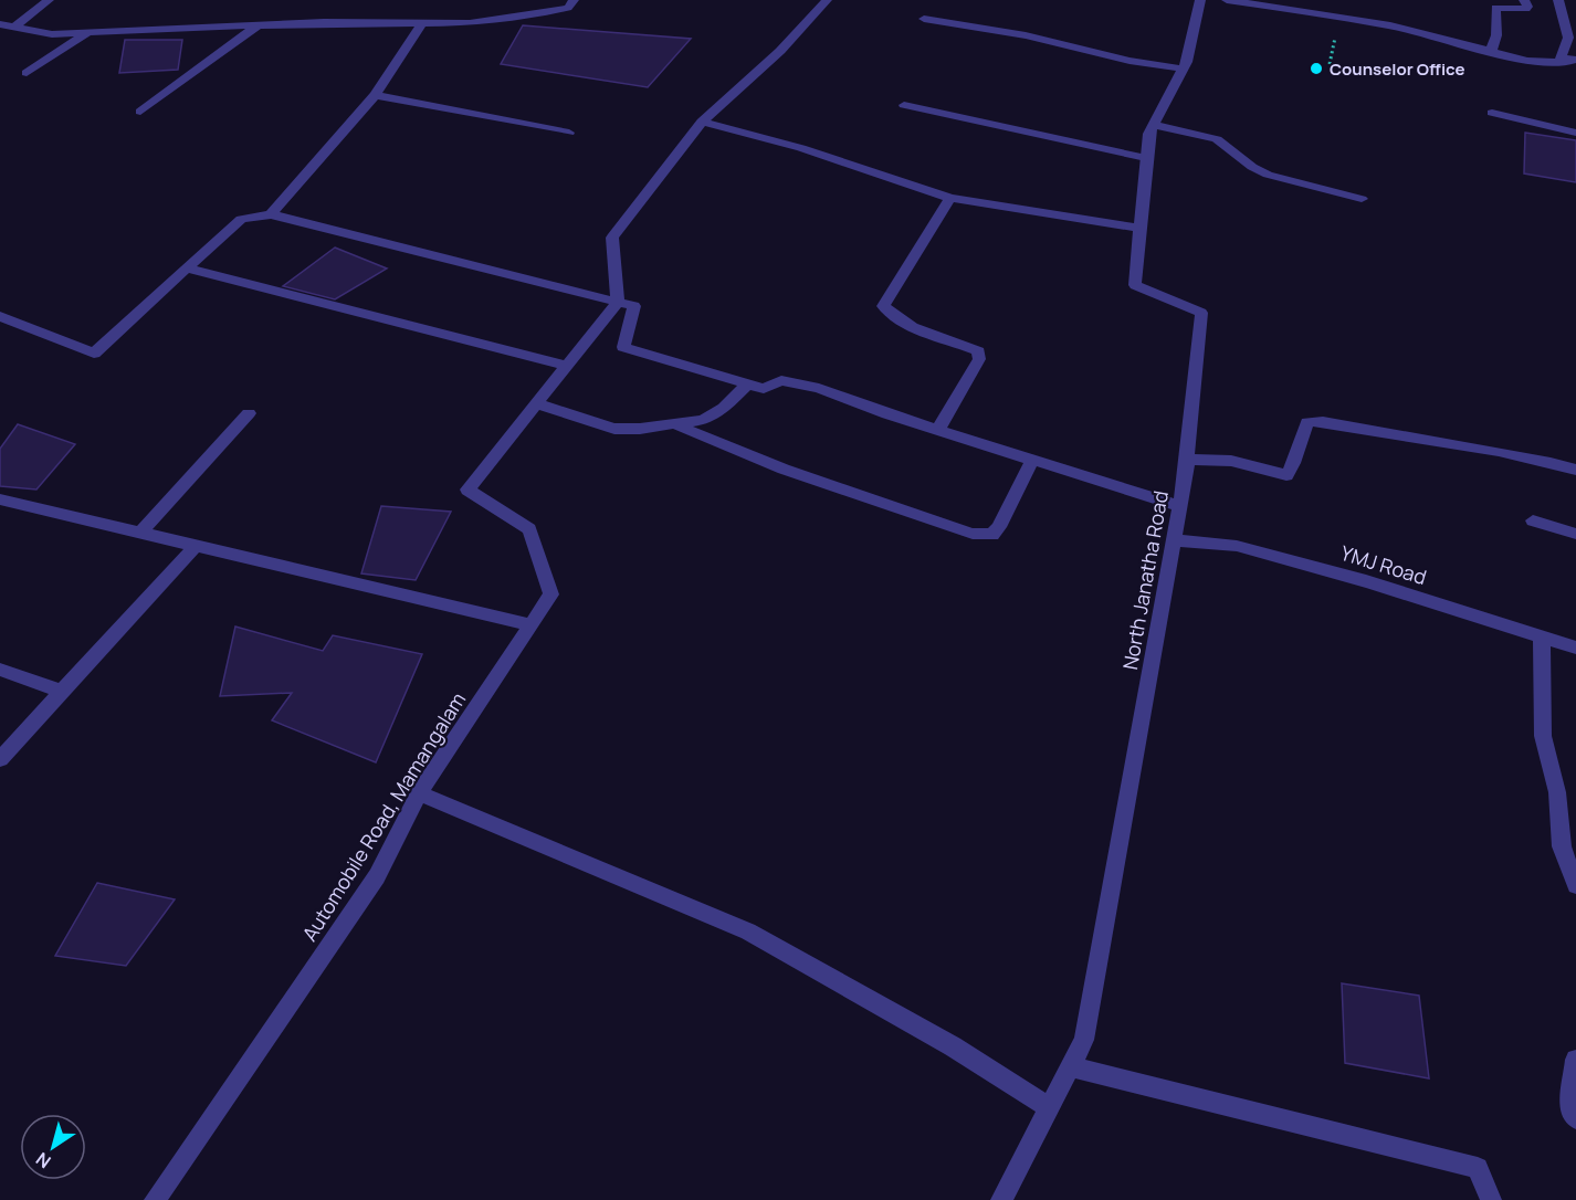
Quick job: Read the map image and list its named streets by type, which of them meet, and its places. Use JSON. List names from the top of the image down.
{
  "streets": {
    "street": ["YMJ Road", "North Janatha Road", "Automobile Road, Mamangalam"]
  },
  "crossings": [
    ["YMJ Road", "North Janatha Road"]
  ],
  "places": ["Counselor Office"],
  "north": "bottom left"
}
